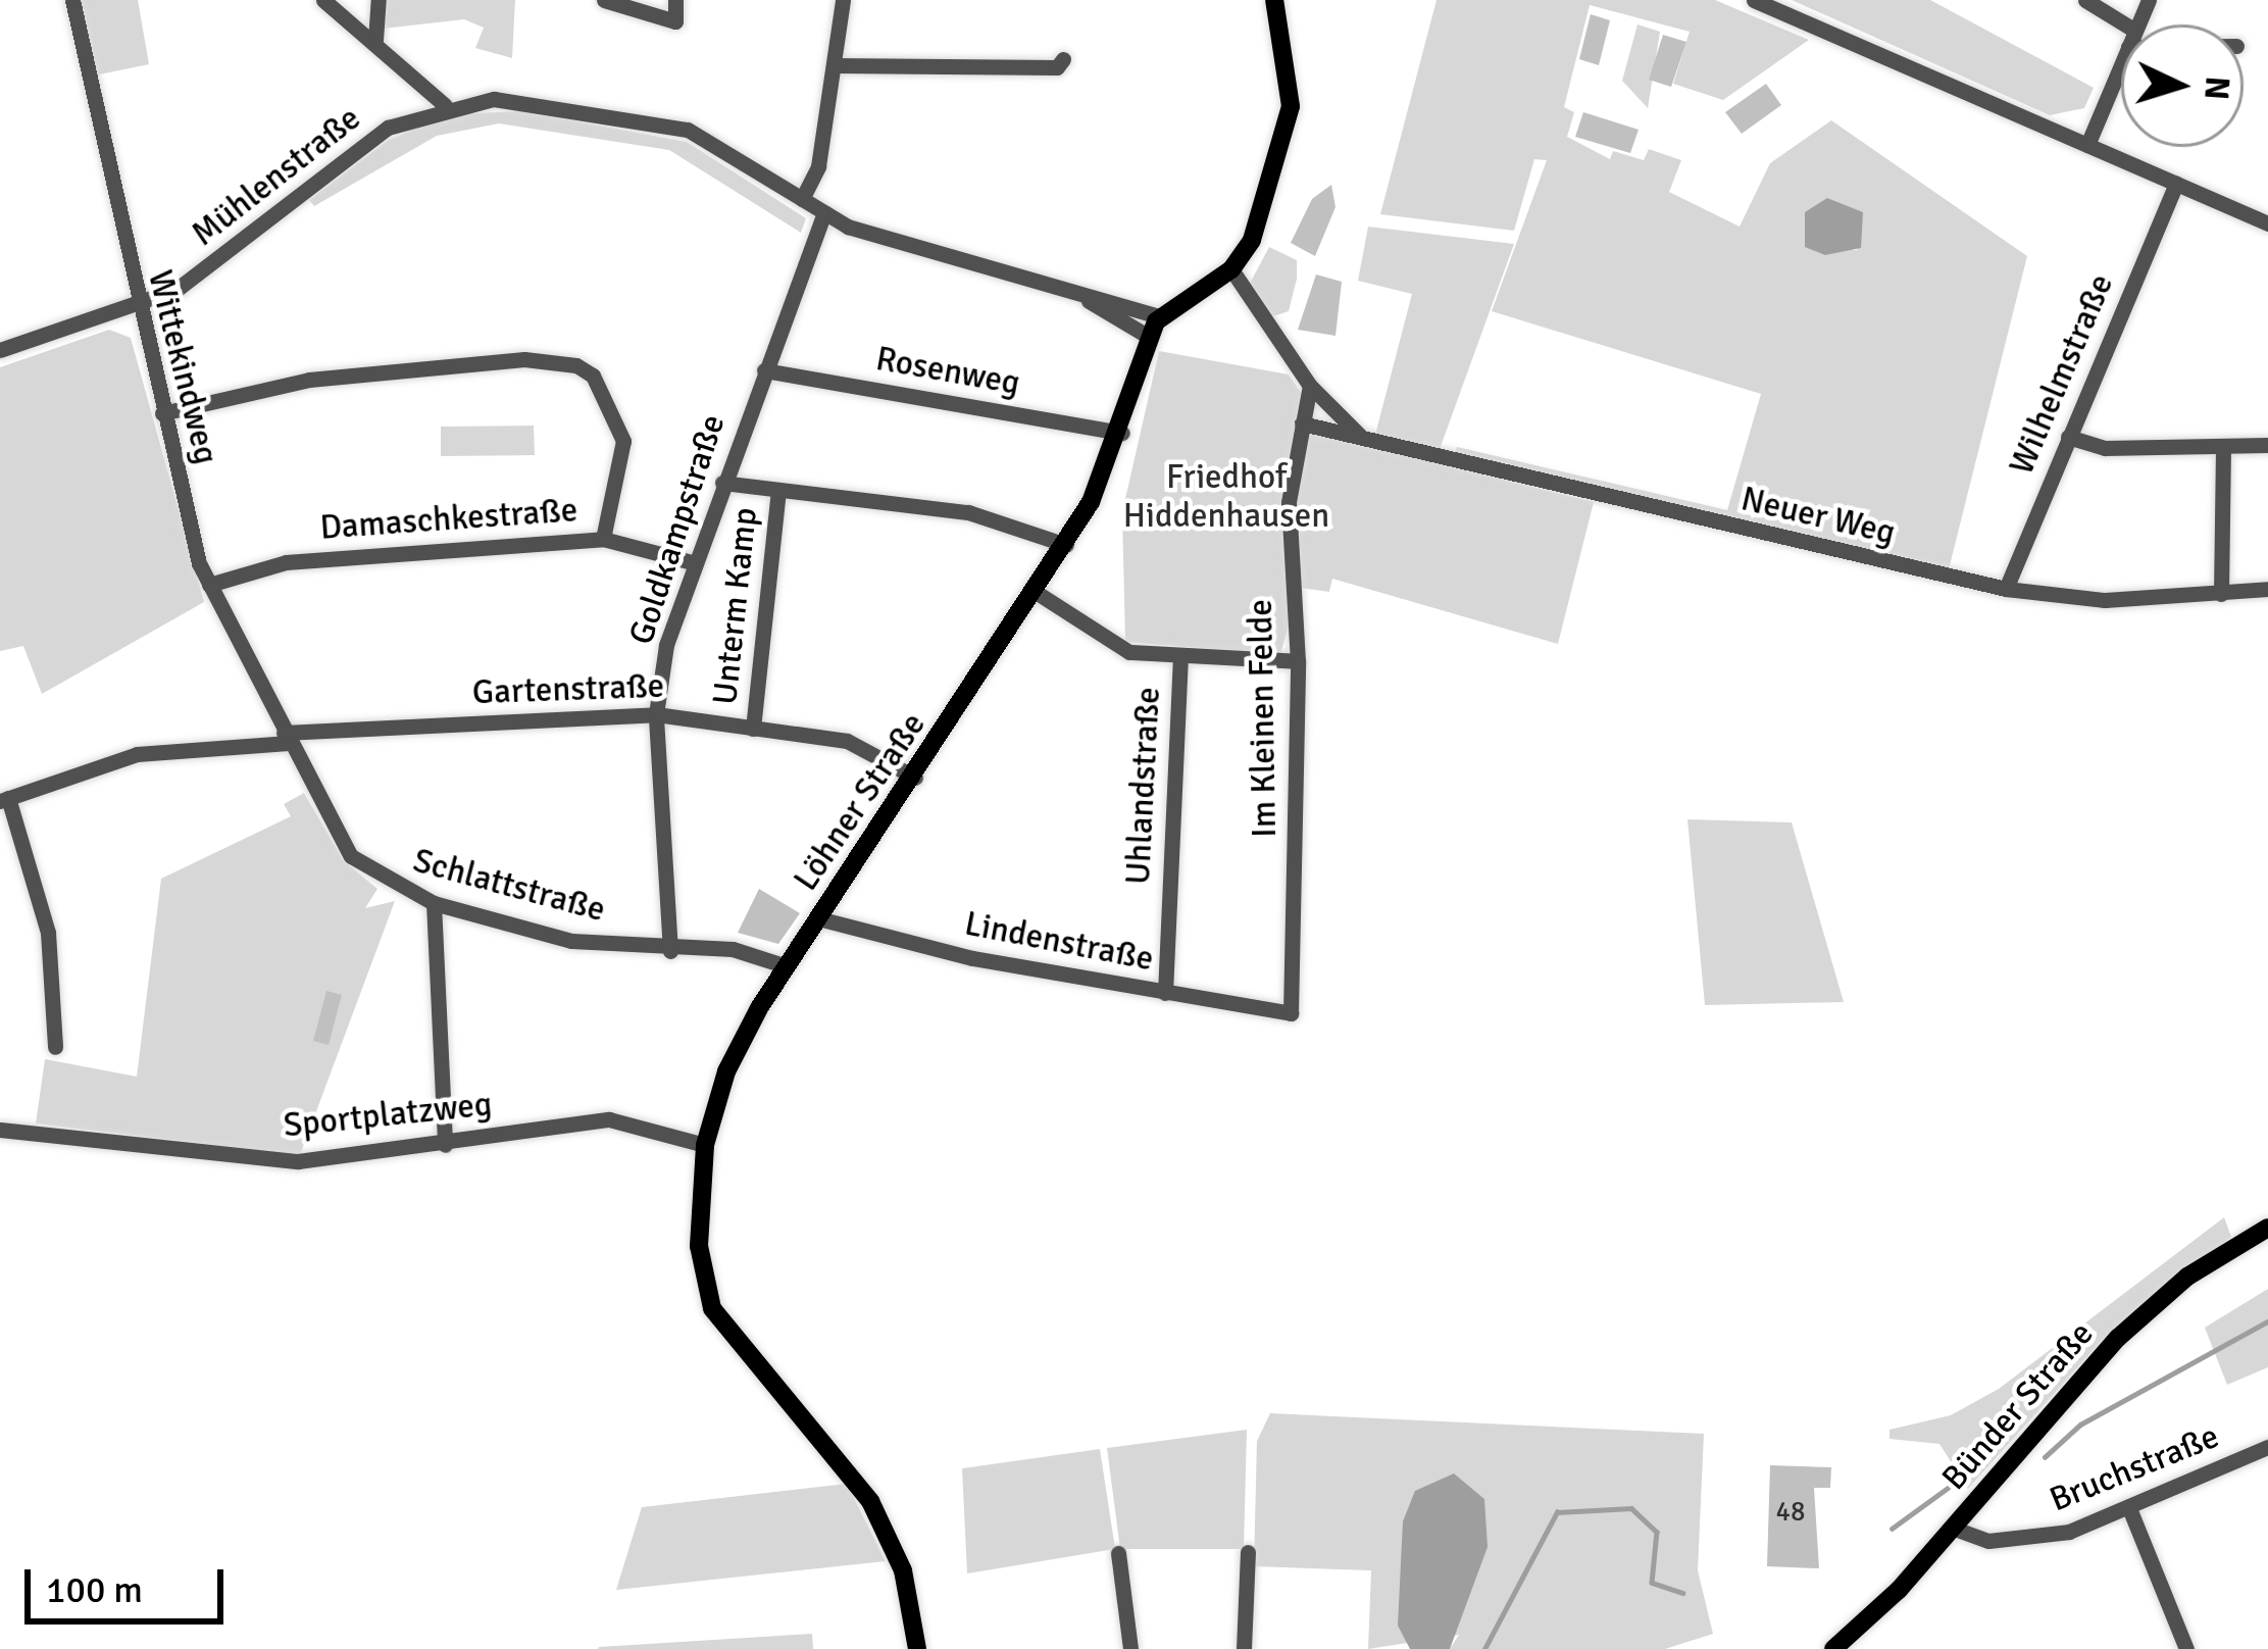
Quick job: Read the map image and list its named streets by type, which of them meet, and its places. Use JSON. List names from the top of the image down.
{
  "streets": {
    "main road": ["Löhner Straße", "Bünder Straße"],
    "street": [
      "Mühlenstraße",
      "Wittekindweg",
      "Rosenweg",
      "Wilhelmstraße",
      "Neuer Weg",
      "Damaschkestraße",
      "Goldkampstraße",
      "Unterm Kamp",
      "Gartenstraße",
      "Im Kleinen Felde",
      "Uhlandstraße",
      "Schlattstraße",
      "Lindenstraße",
      "Sportplatzweg",
      "Bruchstraße"
    ]
  },
  "crossings": [
    ["Mühlenstraße", "Wittekindweg"],
    ["Mühlenstraße", "Goldkampstraße"],
    ["Mühlenstraße", "Löhner Straße"],
    ["Wittekindweg", "Damaschkestraße"],
    ["Wittekindweg", "Gartenstraße"],
    ["Wittekindweg", "Schlattstraße"],
    ["Rosenweg", "Goldkampstraße"],
    ["Rosenweg", "Löhner Straße"],
    ["Wilhelmstraße", "Neuer Weg"],
    ["Neuer Weg", "Im Kleinen Felde"],
    ["Damaschkestraße", "Goldkampstraße"],
    ["Goldkampstraße", "Gartenstraße"],
    ["Goldkampstraße", "Schlattstraße"],
    ["Unterm Kamp", "Gartenstraße"],
    ["Gartenstraße", "Löhner Straße"],
    ["Gartenstraße", "Schlattstraße"],
    ["Im Kleinen Felde", "Lindenstraße"],
    ["Uhlandstraße", "Lindenstraße"],
    ["Löhner Straße", "Schlattstraße"],
    ["Löhner Straße", "Lindenstraße"],
    ["Löhner Straße", "Sportplatzweg"],
    ["Bünder Straße", "Bruchstraße"]
  ],
  "parks": ["Friedhof Hiddenhausen"],
  "house_numbers": ["48"],
  "scale_bar": "100 m",
  "north": "right"
}
